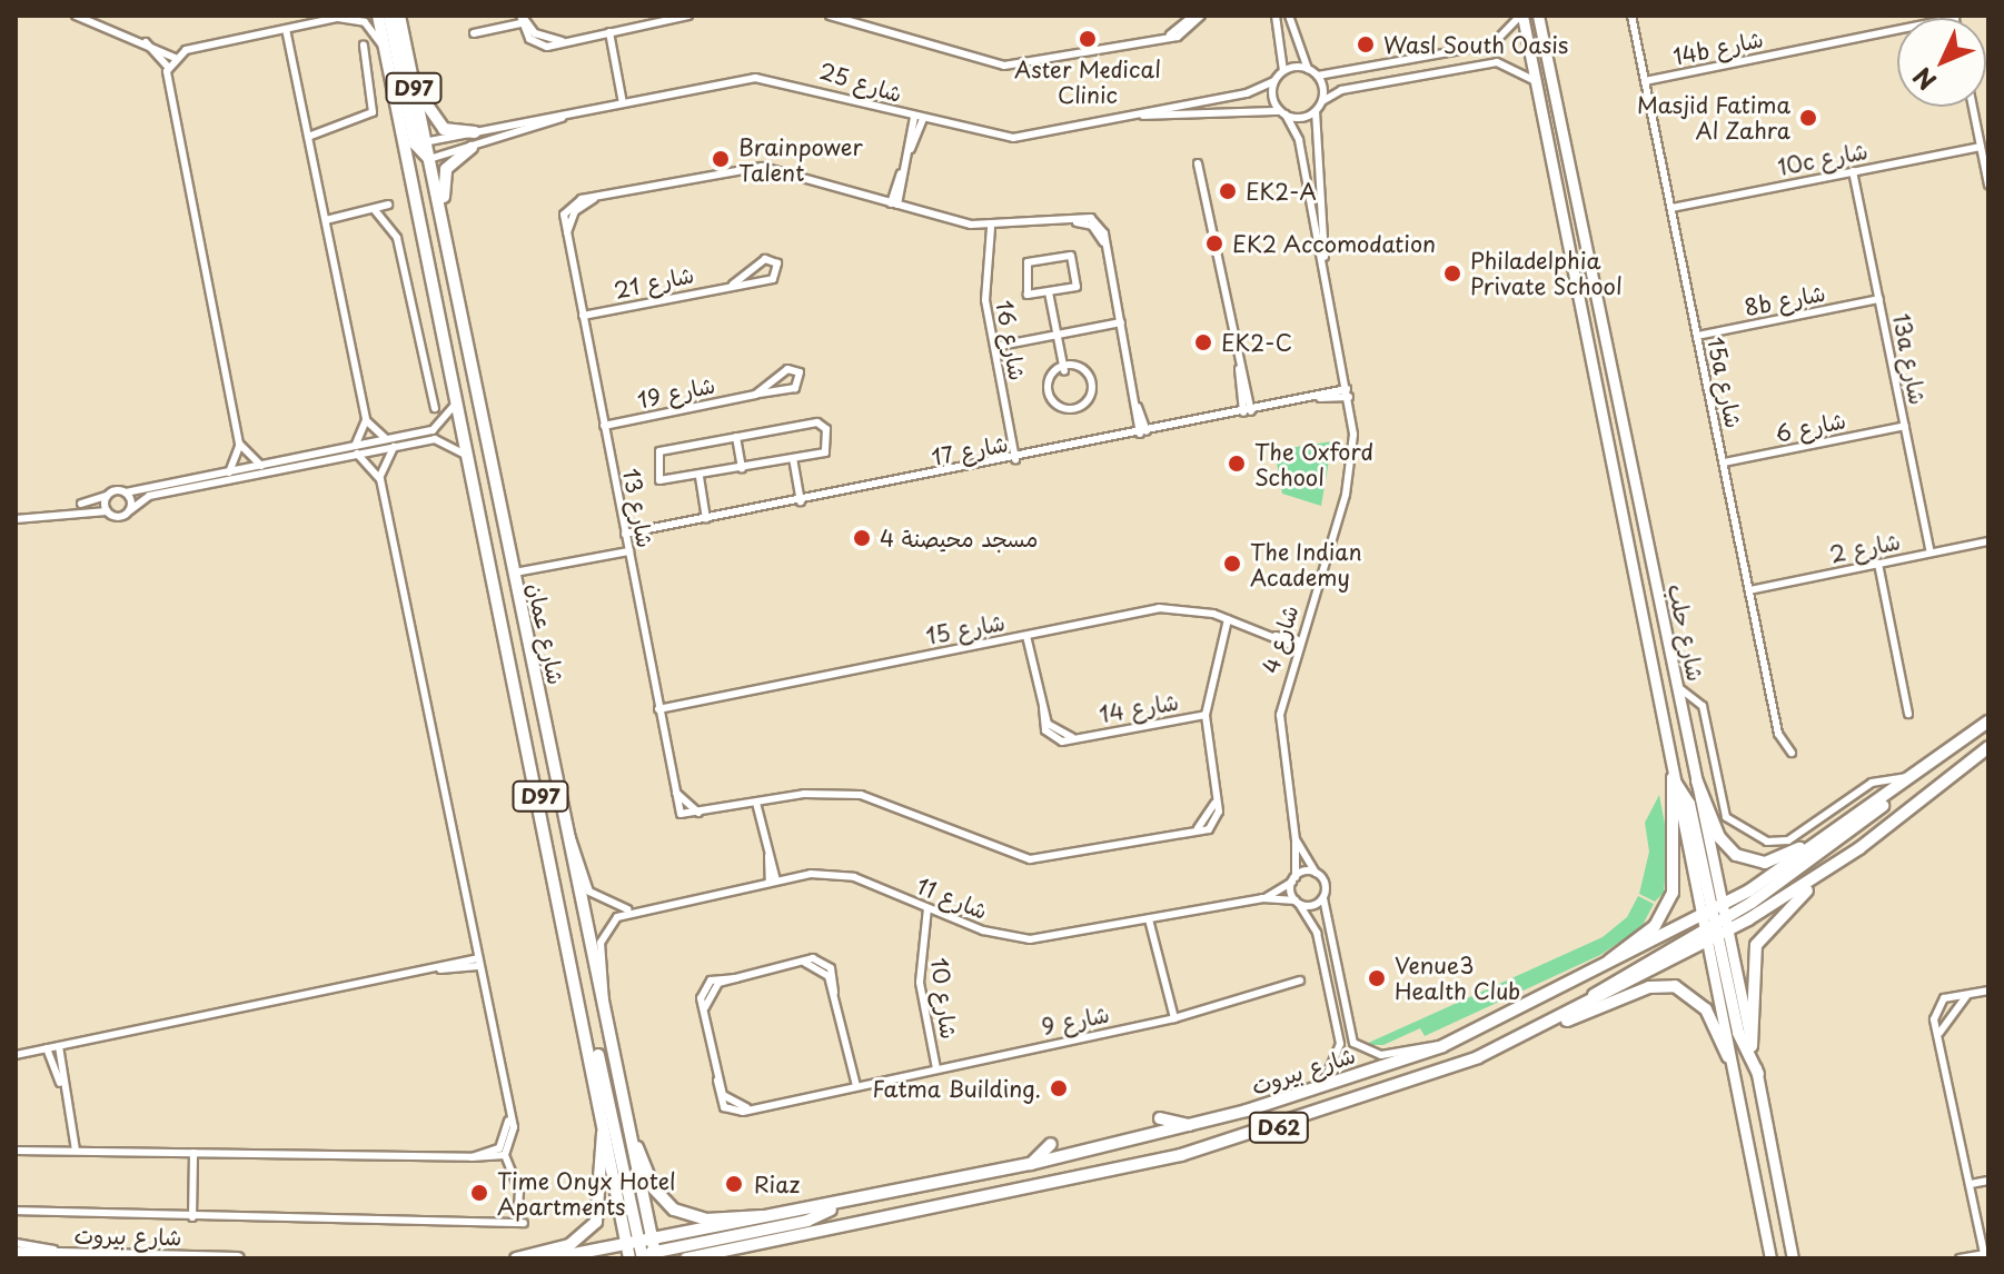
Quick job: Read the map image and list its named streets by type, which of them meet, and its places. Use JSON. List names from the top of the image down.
{
  "streets": {
    "main road": [
      "D97",
      "شارع عمان",
      "شارع بيروت",
      "D62"
    ],
    "street": [
      "14b شارع",
      "شارع 25",
      "10c شارع",
      "شارع 21",
      "8b شارع",
      "شارع 16",
      "13a شارع",
      "15a شارع",
      "شارع 19",
      "شارع 6",
      "شارع 17",
      "شارع 13",
      "شارع 2",
      "شارع 15",
      "شارع حلب",
      "شارع 4",
      "شارع 14",
      "شارع 11",
      "شارع 10",
      "شارع 9"
    ]
  },
  "crossings": [
    ["14b شارع", "15a شارع"],
    ["شارع 25", "شارع عمان"],
    ["شارع 25", "شارع 4"],
    ["10c شارع", "13a شارع"],
    ["10c شارع", "15a شارع"],
    ["شارع 21", "شارع 13"],
    ["8b شارع", "13a شارع"],
    ["8b شارع", "15a شارع"],
    ["شارع 16", "شارع 17"],
    ["شارع 16", "شارع 13"],
    ["13a شارع", "شارع 6"],
    ["13a شارع", "شارع 2"],
    ["15a شارع", "شارع 6"],
    ["15a شارع", "شارع 2"],
    ["شارع 19", "شارع 13"],
    ["شارع 17", "شارع 13"],
    ["شارع 17", "شارع 4"],
    ["شارع 13", "شارع 15"],
    ["شارع 13", "شارع 14"],
    ["شارع 15", "شارع 4"],
    ["شارع 15", "شارع 14"],
    ["شارع حلب", "شارع بيروت"],
    ["شارع عمان", "شارع بيروت"],
    ["شارع 4", "شارع 11"],
    ["شارع 11", "شارع 10"],
    ["شارع 10", "شارع 9"]
  ],
  "places": [
    "Aster Medical Clinic",
    "Wasl South Oasis",
    "Masjid Fatima Al Zahra",
    "Brainpower Talent",
    "EK2-A",
    "EK2 Accomodation",
    "Philadelphia Private School",
    "EK2-C",
    "The Oxford School",
    "مسجد محيصنة 4",
    "The Indian Academy",
    "Venue3 Health Club",
    "Fatma Building.",
    "Riaz",
    "Time Onyx Hotel Apartments"
  ],
  "north": "bottom left"
}
